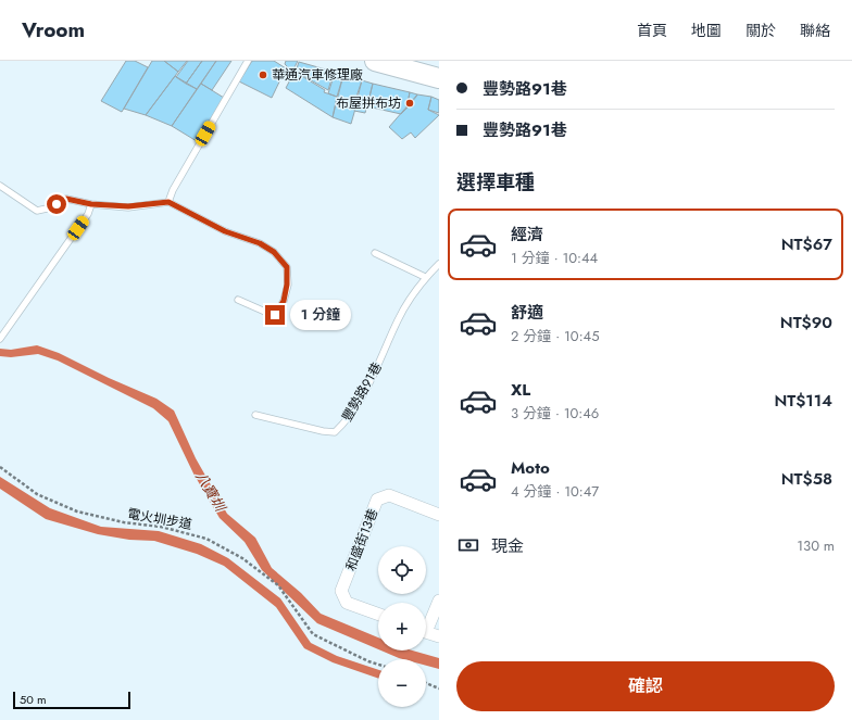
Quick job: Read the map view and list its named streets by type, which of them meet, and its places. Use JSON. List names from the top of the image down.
{
  "streets": {
    "street": ["和盛街13巷"],
    "lane": ["豐勢路91巷"],
    "path": ["電火圳步道"]
  },
  "water": ["八寶圳"],
  "places": ["華通汽車修理廠", "布屋拼布坊"],
  "scale_bar": "50 m",
  "page": {
    "header": "Vroom",
    "nav": [
      "首頁",
      "地圖",
      "關於",
      "聯絡"
    ],
    "banner": ["豐勢路91巷", "豐勢路91巷"],
    "heading": "選擇車種",
    "list": [
      {
        "name": "經濟",
        "note": "1 分鐘 · 10:44",
        "value": "NT$67"
      },
      {
        "name": "舒適",
        "note": "2 分鐘 · 10:45",
        "value": "NT$90"
      },
      {
        "name": "XL",
        "note": "3 分鐘 · 10:46",
        "value": "NT$114"
      },
      {
        "name": "Moto",
        "note": "4 分鐘 · 10:47",
        "value": "NT$58"
      }
    ],
    "bubble": "1 分鐘",
    "pay": ["現金", "130 m"],
    "map_buttons": ["+", "−"],
    "buttons": "確認",
    "scale": "50 m"
  }
}
